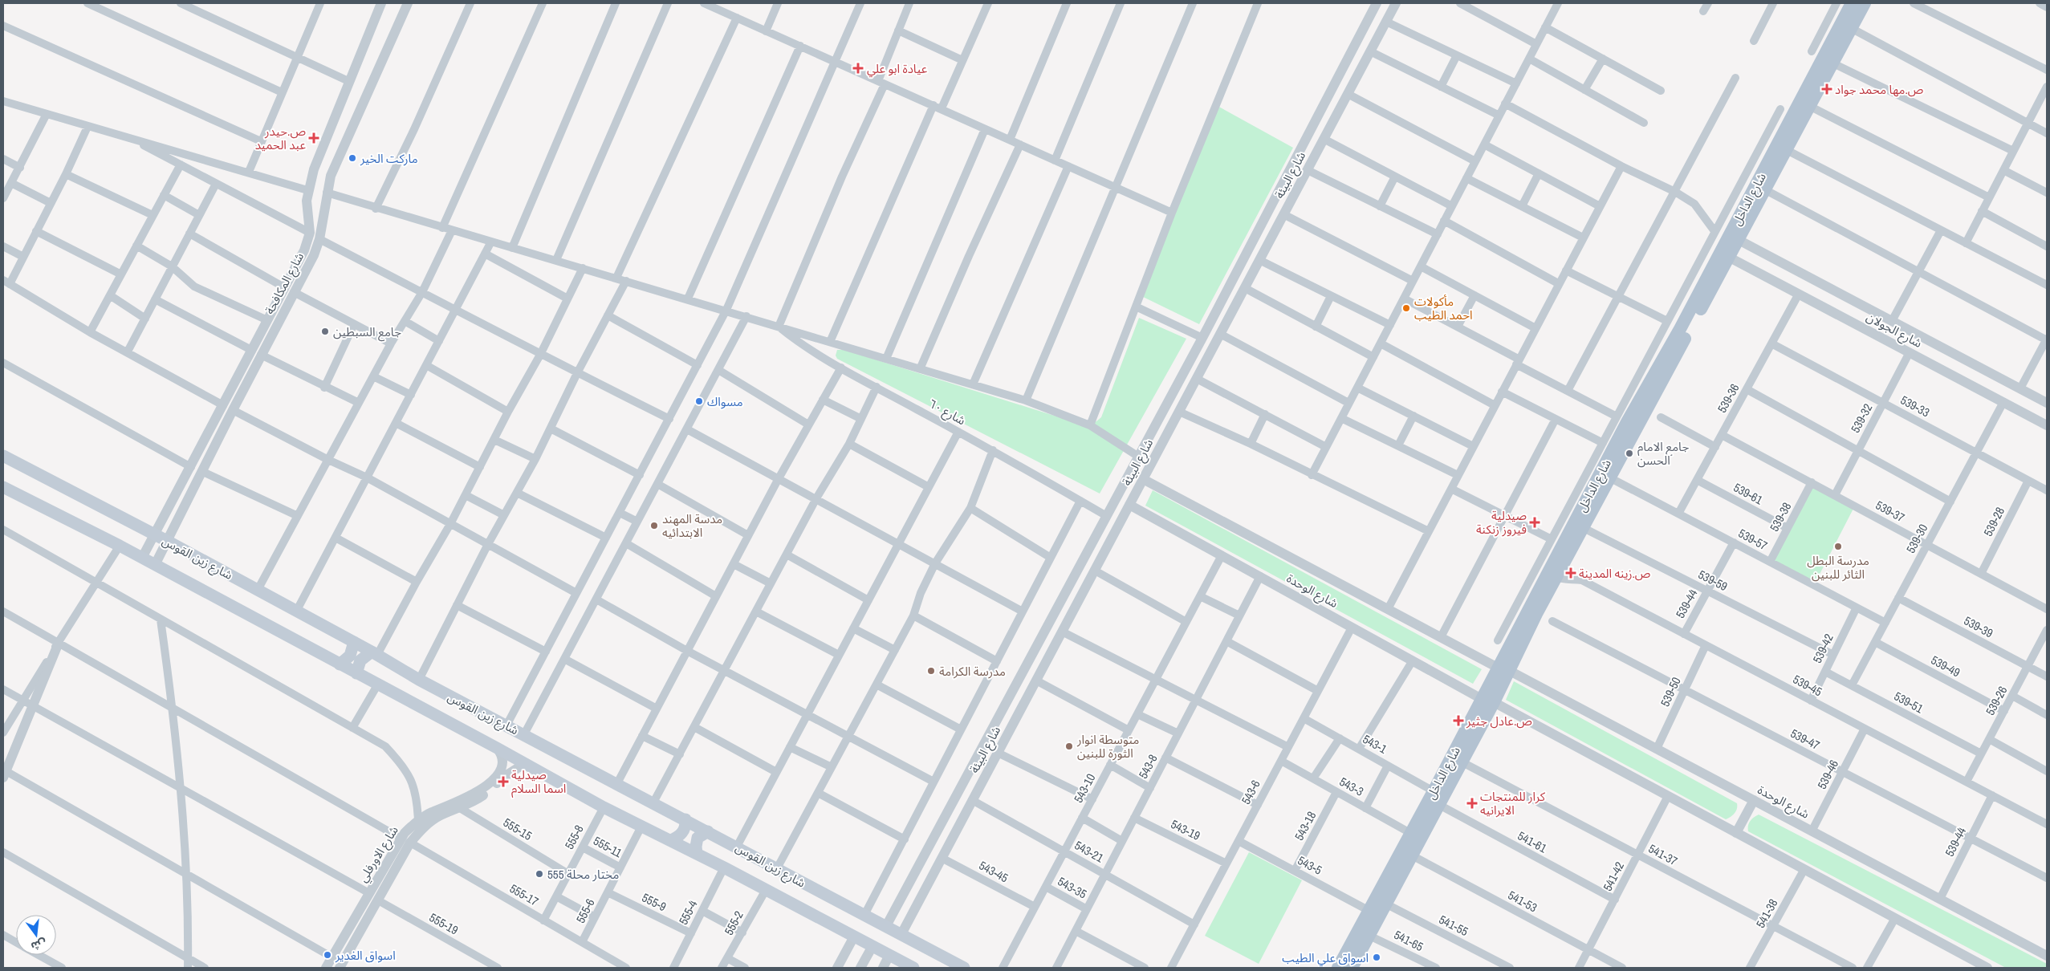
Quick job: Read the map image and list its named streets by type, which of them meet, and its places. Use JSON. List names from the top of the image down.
{
  "streets": {
    "main road": ["شارع الداخل", "شارع زين القوس"],
    "street": [
      "شارع البيئة",
      "شارع المكافحة",
      "شارع الجولان",
      "539-36",
      "539-33",
      "شارع ٦٠",
      "539-32",
      "539-61",
      "539-37",
      "539-38",
      "539-28",
      "539-30",
      "539-57",
      "539-59",
      "شارع الوحدة",
      "539-44",
      "539-39",
      "539-42",
      "539-49",
      "539-45",
      "539-50",
      "539-26",
      "539-51",
      "539-47",
      "543-1",
      "543-8",
      "539-46",
      "543-3",
      "543-10",
      "543-6",
      "543-18",
      "555-15",
      "543-19",
      "555-8",
      "541-61",
      "555-11",
      "543-21",
      "شارع الاورفلي",
      "541-37",
      "543-5",
      "543-45",
      "541-42",
      "543-35",
      "555-17",
      "541-53",
      "555-9",
      "555-6",
      "555-4",
      "541-38",
      "555-2",
      "555-19",
      "541-55",
      "541-65"
    ]
  },
  "crossings": [
    ["شارع البيئة", "شارع ٦٠"],
    ["شارع البيئة", "شارع زين القوس"],
    ["شارع البيئة", "شارع الوحدة"],
    ["شارع البيئة", "543-21"],
    ["شارع البيئة", "543-45"],
    ["شارع الداخل", "شارع الجولان"],
    ["شارع الداخل", "539-57"],
    ["شارع الداخل", "539-59"],
    ["شارع الداخل", "شارع الوحدة"],
    ["شارع الداخل", "539-45"],
    ["شارع الداخل", "543-1"],
    ["شارع الداخل", "543-3"],
    ["شارع الداخل", "541-61"],
    ["شارع الداخل", "541-37"],
    ["شارع الداخل", "543-5"],
    ["شارع الداخل", "541-53"],
    ["شارع الداخل", "541-55"],
    ["شارع الداخل", "541-65"],
    ["شارع المكافحة", "شارع زين القوس"],
    ["شارع الجولان", "539-36"],
    ["شارع الجولان", "539-32"],
    ["شارع الجولان", "539-30"],
    ["539-36", "539-33"],
    ["539-36", "539-61"],
    ["539-36", "539-37"],
    ["539-36", "539-57"],
    ["539-33", "539-32"],
    ["539-33", "539-28"],
    ["539-33", "539-30"],
    ["539-32", "539-37"],
    ["539-61", "539-38"],
    ["539-37", "539-38"],
    ["539-37", "539-28"],
    ["539-37", "539-30"],
    ["539-38", "539-57"],
    ["539-30", "539-57"],
    ["539-30", "539-39"],
    ["539-30", "539-49"],
    ["539-30", "539-51"],
    ["539-57", "539-44"],
    ["539-57", "539-42"],
    ["شارع زين القوس", "555-8"],
    ["شارع زين القوس", "شارع الاورفلي"],
    ["شارع زين القوس", "555-6"],
    ["شارع زين القوس", "555-4"],
    ["شارع زين القوس", "555-2"],
    ["539-59", "539-44"],
    ["539-59", "539-42"],
    ["شارع الوحدة", "539-44"],
    ["شارع الوحدة", "539-50"],
    ["شارع الوحدة", "543-8"],
    ["شارع الوحدة", "539-46"],
    ["شارع الوحدة", "543-10"],
    ["شارع الوحدة", "543-6"],
    ["شارع الوحدة", "541-42"],
    ["شارع الوحدة", "541-38"],
    ["539-44", "539-45"],
    ["539-44", "539-47"],
    ["539-39", "539-26"],
    ["539-42", "539-45"],
    ["539-42", "539-51"],
    ["539-49", "539-26"],
    ["539-45", "539-50"],
    ["539-45", "539-26"],
    ["539-45", "539-46"],
    ["539-50", "539-47"],
    ["539-26", "539-51"],
    ["539-47", "539-46"],
    ["543-1", "543-6"],
    ["543-8", "543-19"],
    ["543-8", "543-21"],
    ["543-8", "543-35"],
    ["543-3", "543-6"],
    ["543-3", "543-18"],
    ["543-10", "543-21"],
    ["543-10", "543-45"],
    ["543-10", "543-35"],
    ["543-6", "543-19"],
    ["543-6", "543-21"],
    ["543-6", "543-5"],
    ["543-18", "543-5"],
    ["555-15", "555-8"],
    ["555-15", "شارع الاورفلي"],
    ["555-8", "555-11"],
    ["555-8", "555-17"],
    ["541-61", "541-42"],
    ["555-11", "555-6"],
    ["شارع الاورفلي", "555-17"],
    ["شارع الاورفلي", "555-19"],
    ["541-37", "541-42"],
    ["541-37", "541-38"],
    ["541-42", "541-53"],
    ["555-17", "555-6"],
    ["555-9", "555-6"],
    ["555-9", "555-4"]
  ],
  "places": {
    "health": [
      "عيادة ابو علي",
      "ص.مها محمد جواد",
      "ص.حيدر عبد الحميد",
      "صيدلية فيروز زنكنة",
      "ص.زينه المدينة",
      "ص.عادل جثير",
      "صيدلية اسما السلام",
      "كرار للمنتجات الايرانيه"
    ],
    "other": [
      "ماركت الخير",
      "مأكولات احمد الطيب",
      "جامع السبطين",
      "مسواك",
      "جامع الامام الحسن",
      "مدسة المهند الابتدائيه",
      "مدرسة البطل الثائر للبنين",
      "مدرسة الكرامة",
      "متوسطة انوار الثورة للبنين",
      "مختار محلة 555",
      "اسواق الغدير",
      "اسواق علي الطيب"
    ]
  },
  "north": "bottom"
}
